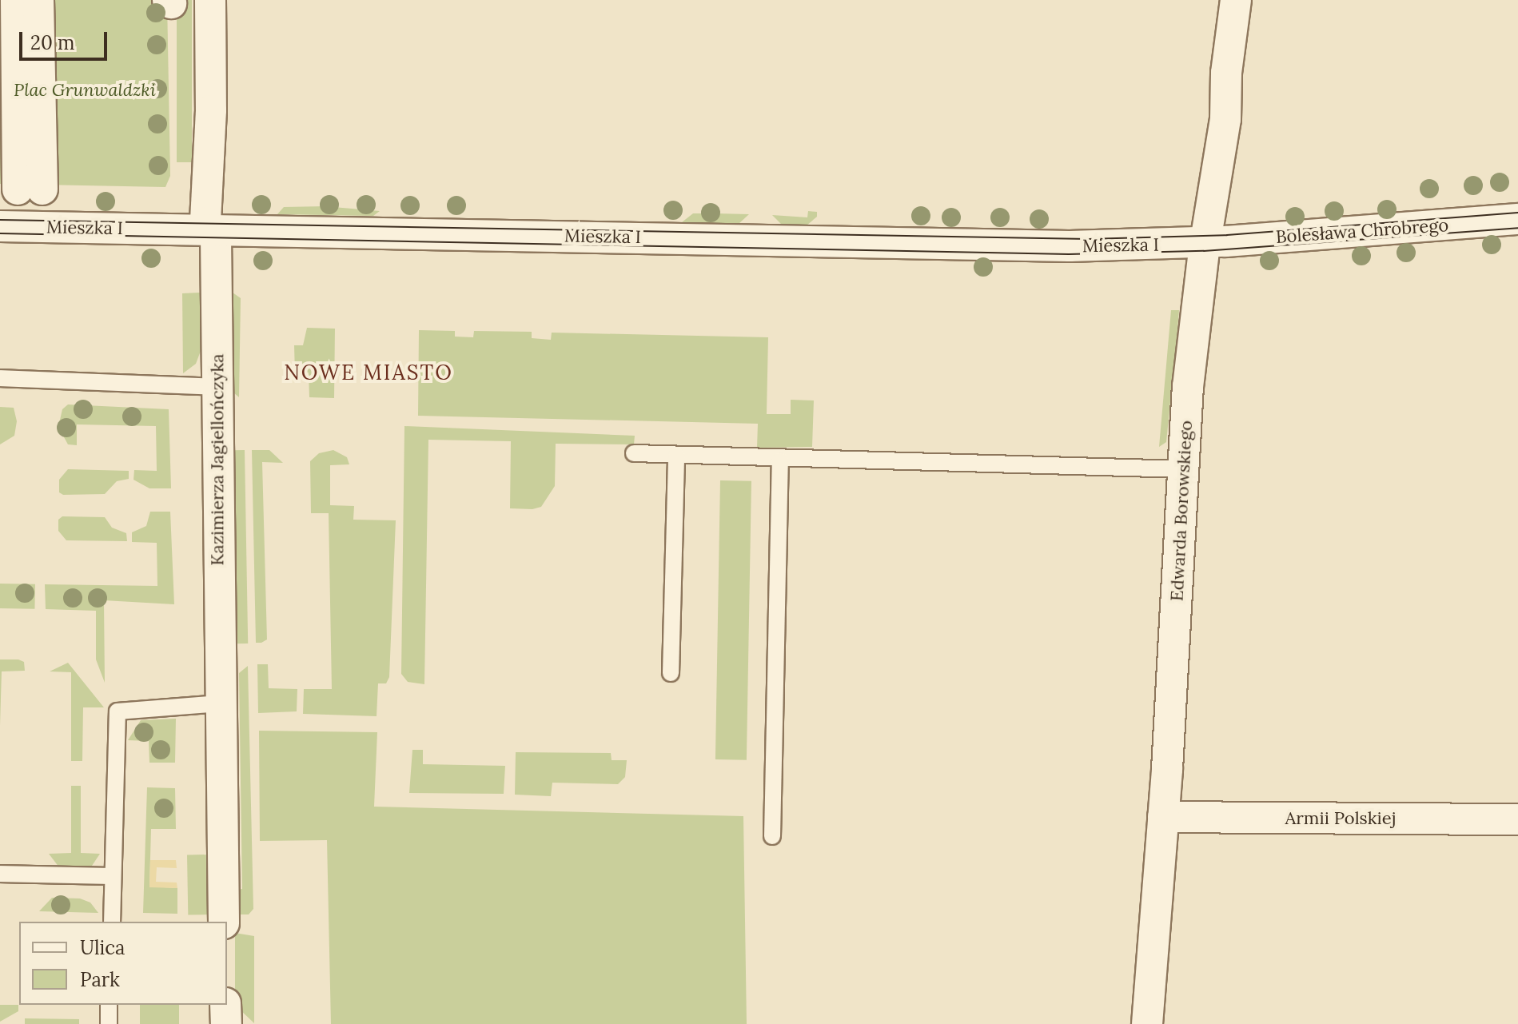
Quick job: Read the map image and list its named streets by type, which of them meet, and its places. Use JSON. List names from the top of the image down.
{
  "streets": {
    "street": [
      "Mieszka I",
      "Bolesława Chrobrego",
      "Kazimierza Jagiellończyka",
      "Edwarda Borowskiego",
      "Armii Polskiej"
    ]
  },
  "crossings": [
    ["Mieszka I", "Bolesława Chrobrego"],
    ["Mieszka I", "Kazimierza Jagiellończyka"],
    ["Mieszka I", "Edwarda Borowskiego"],
    ["Bolesława Chrobrego", "Edwarda Borowskiego"],
    ["Edwarda Borowskiego", "Armii Polskiej"]
  ],
  "districts": ["NOWE MIASTO"],
  "parks": ["Plac Grunwaldzki"],
  "legend": ["Ulica", "Park"],
  "scale_bar": "20 m"
}
